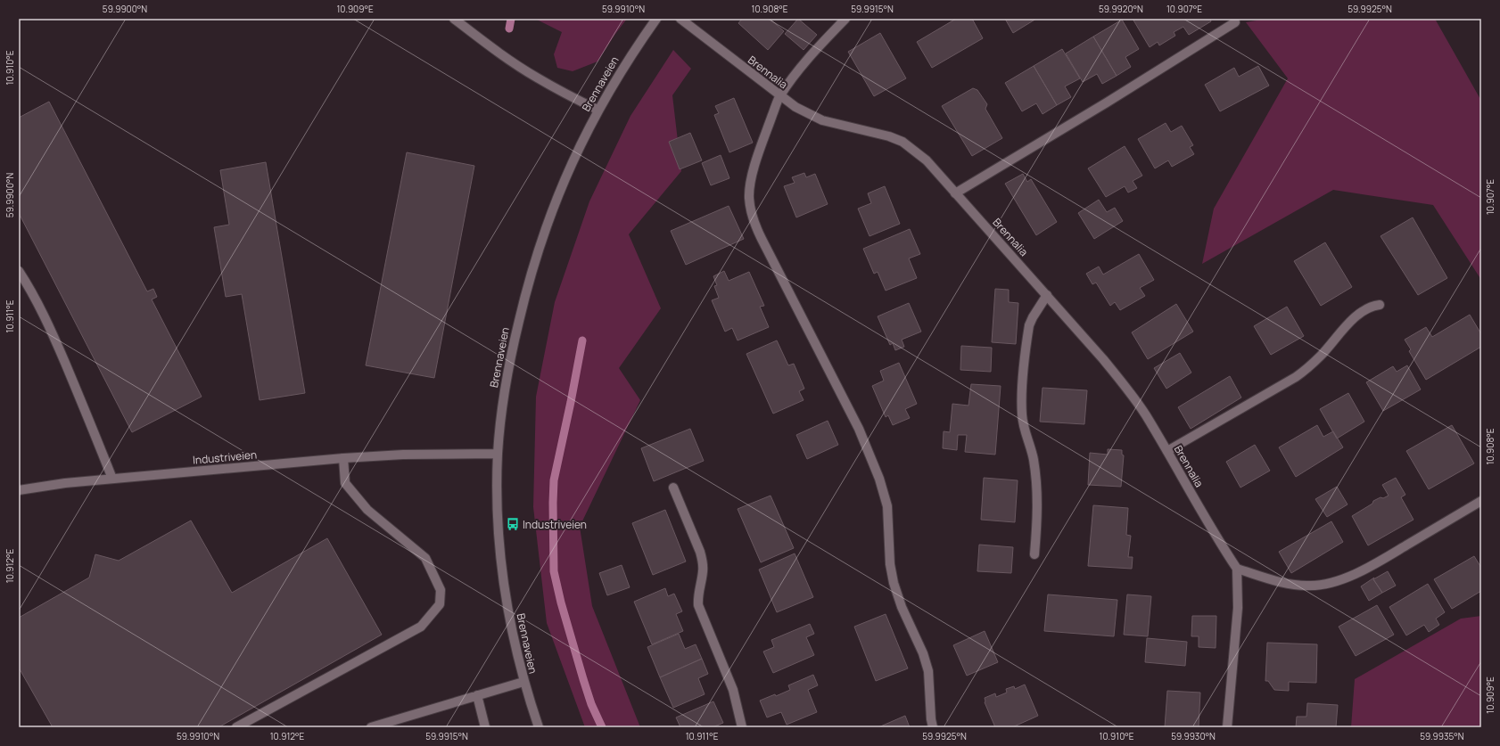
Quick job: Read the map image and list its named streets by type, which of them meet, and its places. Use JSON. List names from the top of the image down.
{
  "streets": {
    "street": ["Brennalia", "Brennaveien", "Industriveien"]
  },
  "crossings": [
    ["Brennaveien", "Industriveien"]
  ],
  "places": {
    "bus stop": ["Industriveien"]
  },
  "coordinates": [
    "59.9900°N",
    "10.909°E",
    "59.9910°N",
    "10.908°E",
    "59.9915°N",
    "59.9920°N",
    "10.907°E",
    "59.9925°N",
    "10.910°E",
    "10.911°E",
    "10.912°E",
    "59.9930°N",
    "59.9935°N"
  ]
}
